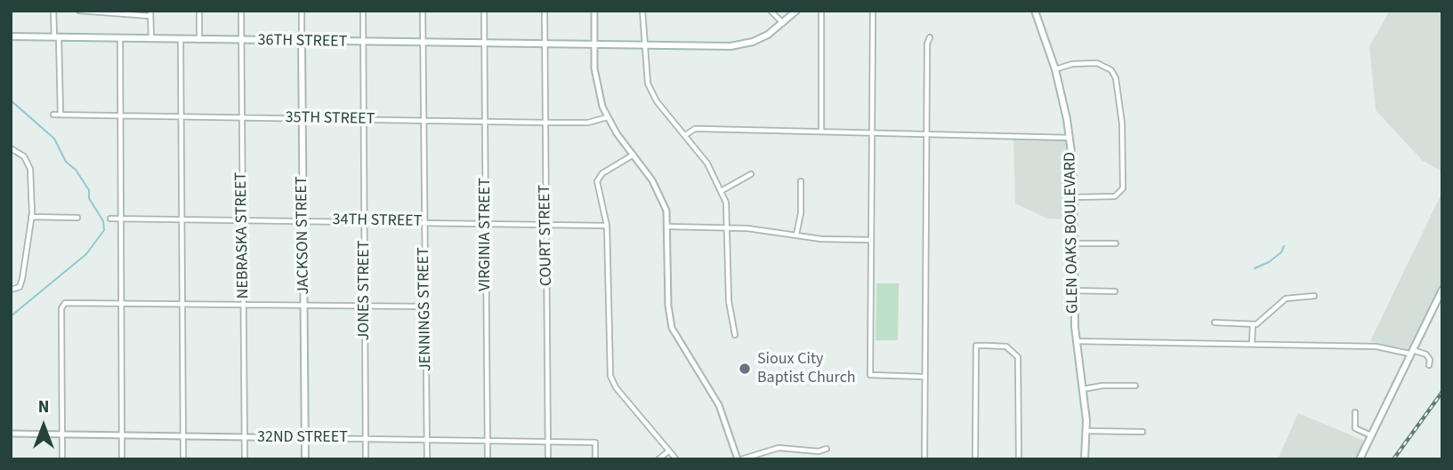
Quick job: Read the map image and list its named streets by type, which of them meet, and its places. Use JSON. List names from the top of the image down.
{
  "streets": {
    "main road": ["36TH STREET", "GLEN OAKS BOULEVARD", "JACKSON STREET"],
    "street": [
      "35TH STREET",
      "34TH STREET",
      "VIRGINIA STREET",
      "NEBRASKA STREET",
      "COURT STREET",
      "JONES STREET",
      "JENNINGS STREET",
      "32ND STREET"
    ]
  },
  "crossings": [
    ["36TH STREET", "VIRGINIA STREET"],
    ["36TH STREET", "NEBRASKA STREET"],
    ["36TH STREET", "JACKSON STREET"],
    ["36TH STREET", "COURT STREET"],
    ["36TH STREET", "JONES STREET"],
    ["36TH STREET", "JENNINGS STREET"],
    ["35TH STREET", "VIRGINIA STREET"],
    ["35TH STREET", "NEBRASKA STREET"],
    ["35TH STREET", "JACKSON STREET"],
    ["35TH STREET", "COURT STREET"],
    ["35TH STREET", "JONES STREET"],
    ["35TH STREET", "JENNINGS STREET"],
    ["34TH STREET", "VIRGINIA STREET"],
    ["34TH STREET", "NEBRASKA STREET"],
    ["34TH STREET", "JACKSON STREET"],
    ["34TH STREET", "COURT STREET"],
    ["34TH STREET", "JONES STREET"],
    ["34TH STREET", "JENNINGS STREET"],
    ["VIRGINIA STREET", "32ND STREET"],
    ["NEBRASKA STREET", "32ND STREET"],
    ["JACKSON STREET", "32ND STREET"],
    ["COURT STREET", "32ND STREET"],
    ["JONES STREET", "32ND STREET"],
    ["JENNINGS STREET", "32ND STREET"]
  ],
  "places": ["Sioux City Baptist Church"],
  "north": "top"
}
